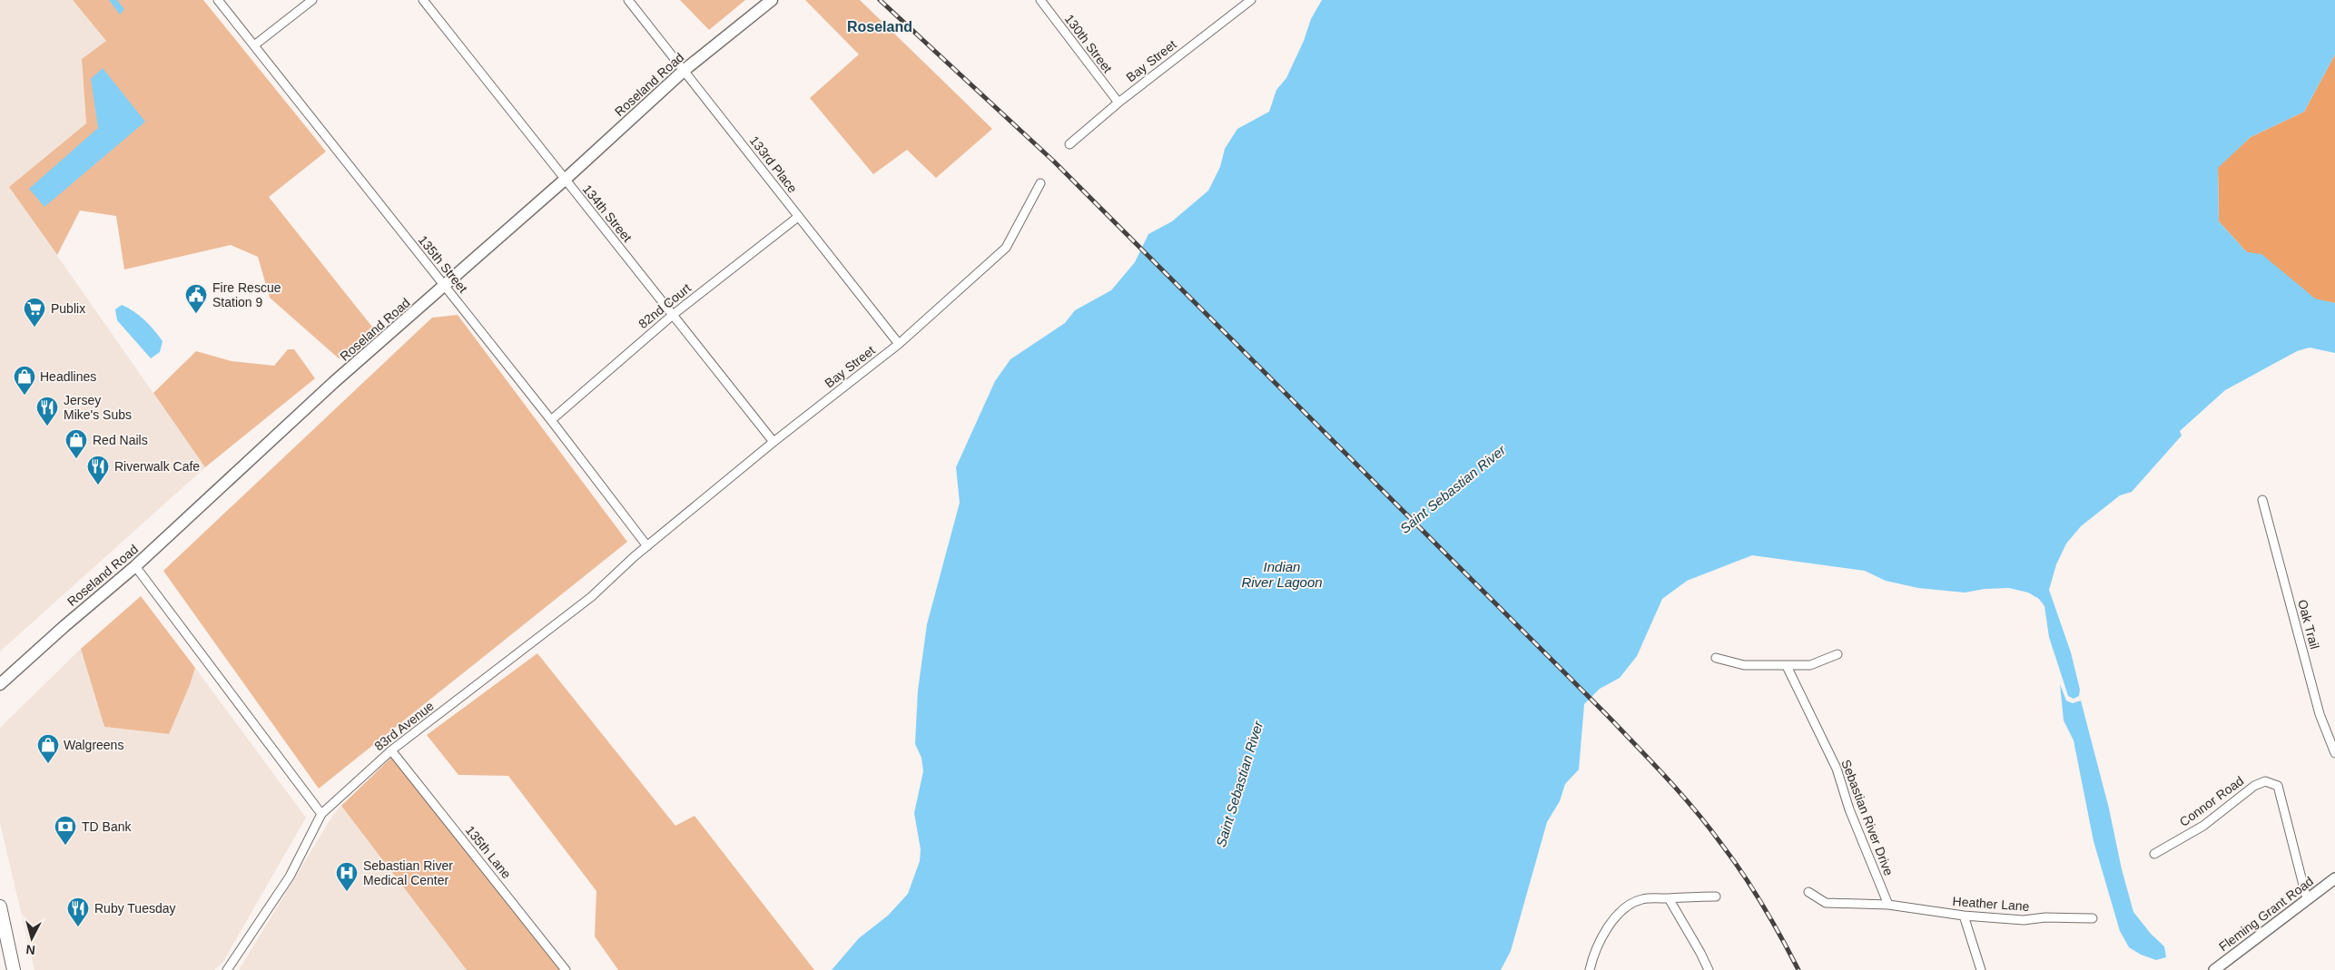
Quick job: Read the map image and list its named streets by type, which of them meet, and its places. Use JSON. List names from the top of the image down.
{
  "streets": {
    "main road": ["Roseland Road"],
    "street": [
      "130th Street",
      "Bay Street",
      "133rd Place",
      "134th Street",
      "135th Street",
      "82nd Court",
      "Oak Trail",
      "83rd Avenue",
      "Connor Road",
      "Sebastian River Drive",
      "135th Lane",
      "Heather Lane",
      "Fleming Grant Road"
    ]
  },
  "crossings": [
    ["130th Street", "Bay Street"],
    ["Bay Street", "133rd Place"],
    ["Bay Street", "134th Street"],
    ["Bay Street", "135th Street"],
    ["Bay Street", "83rd Avenue"],
    ["Roseland Road", "133rd Place"],
    ["Roseland Road", "134th Street"],
    ["Roseland Road", "135th Street"],
    ["133rd Place", "82nd Court"],
    ["134th Street", "82nd Court"],
    ["135th Street", "82nd Court"],
    ["135th Street", "83rd Avenue"],
    ["83rd Avenue", "135th Lane"],
    ["Connor Road", "Fleming Grant Road"],
    ["Sebastian River Drive", "Heather Lane"]
  ],
  "districts": ["Roseland"],
  "water": ["Saint Sebastian River", "Indian River Lagoon"],
  "places": {
    "public building": ["Fire Rescue Station 9"],
    "supermarket": ["Publix"],
    "shop": ["Headlines", "Red Nails", "Walgreens"],
    "restaurant": ["Jersey Mike's Subs", "Riverwalk Cafe", "Ruby Tuesday"],
    "bank": ["TD Bank"],
    "hospital": ["Sebastian River Medical Center"]
  },
  "north": "bottom"
}
